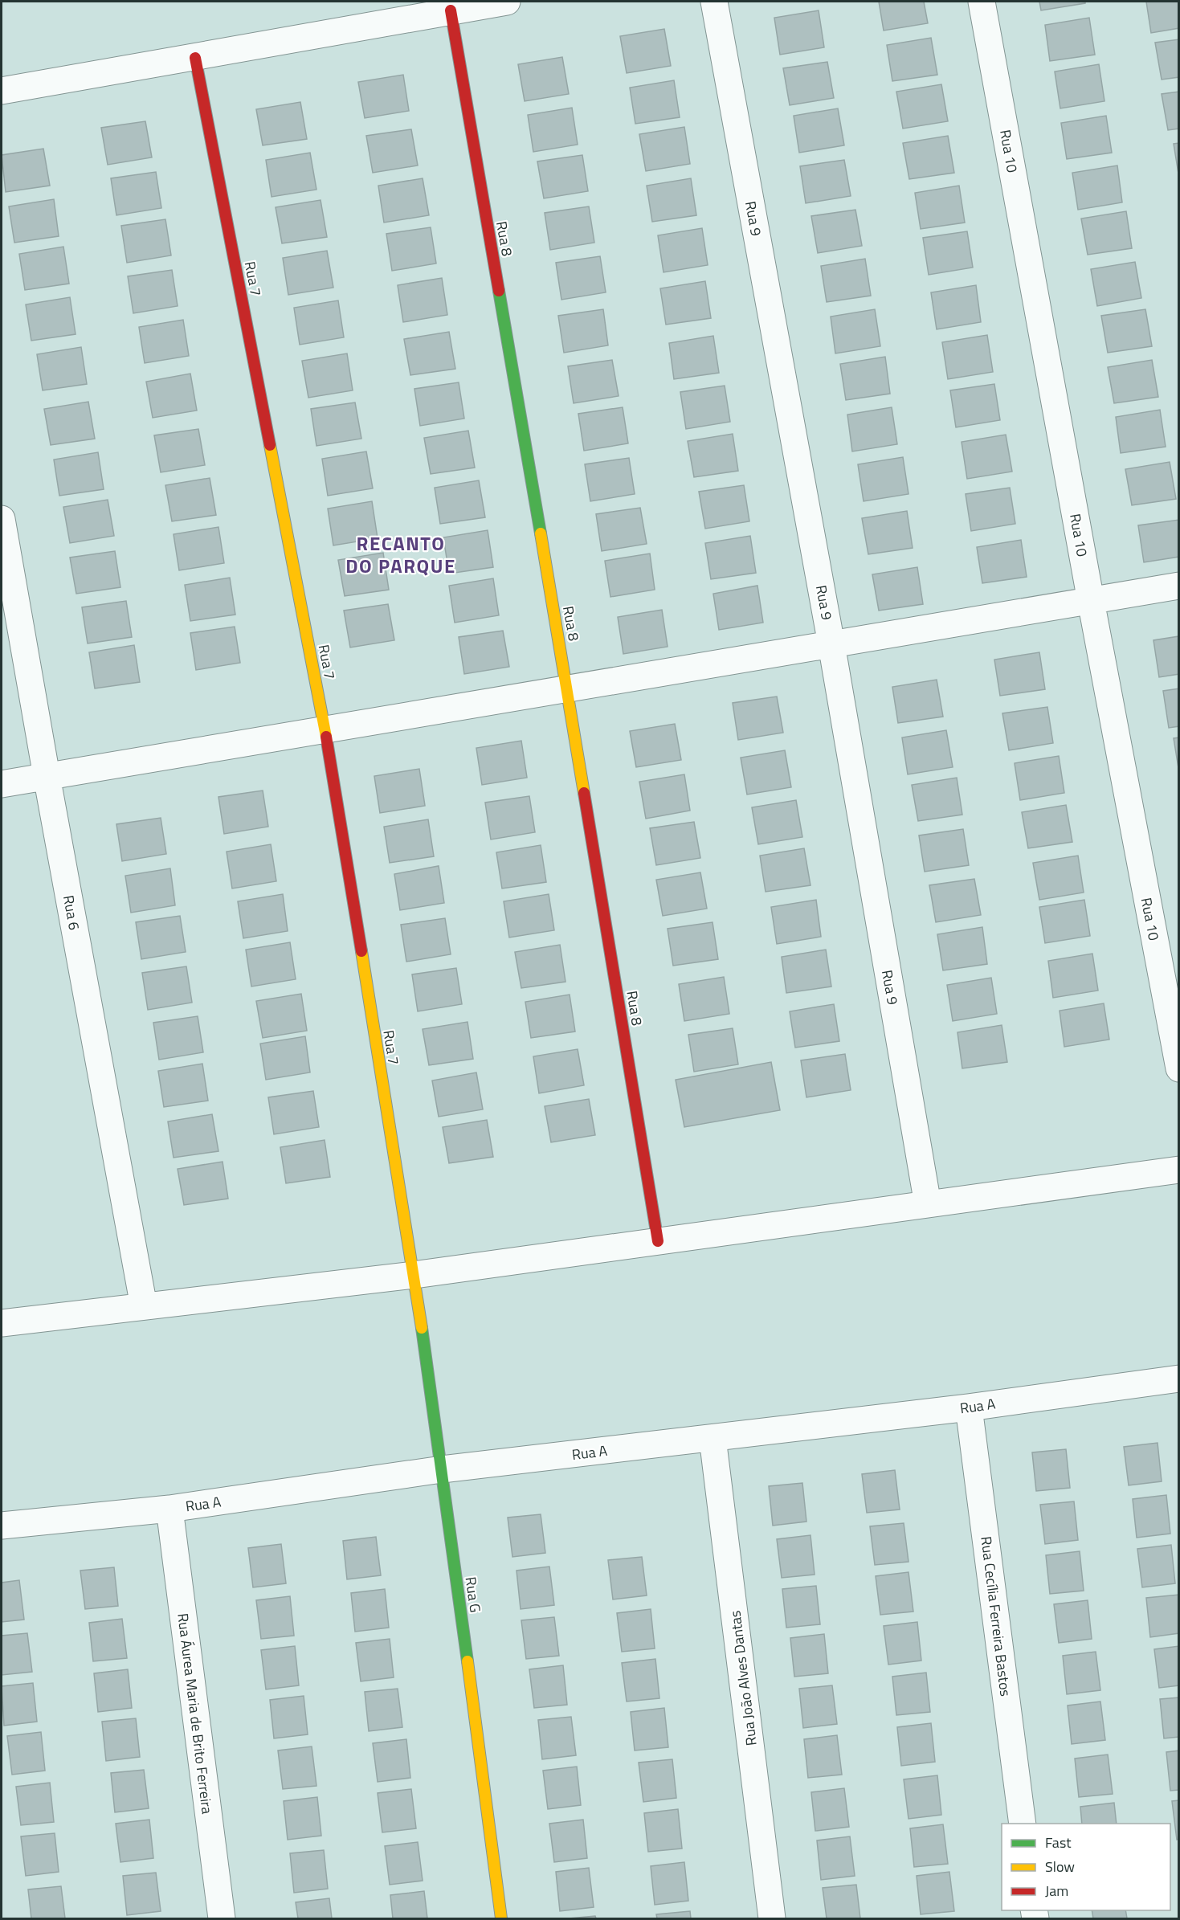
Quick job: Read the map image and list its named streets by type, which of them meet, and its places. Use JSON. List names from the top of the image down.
{
  "streets": {
    "street": [
      "Rua 10",
      "Rua 9",
      "Rua 8",
      "Rua 7",
      "Rua 6",
      "Rua A",
      "Rua G",
      "Rua Cecília Ferreira Bastos",
      "Rua João Alves Dantas",
      "Rua Áurea Maria de Brito Ferreira"
    ]
  },
  "crossings": [
    ["Rua 7", "Rua G"],
    ["Rua A", "Rua G"],
    ["Rua A", "Rua Cecília Ferreira Bastos"],
    ["Rua A", "Rua João Alves Dantas"],
    ["Rua A", "Rua Áurea Maria de Brito Ferreira"]
  ],
  "districts": ["RECANTO DO PARQUE"],
  "legend": ["Fast", "Slow", "Jam"]
}
